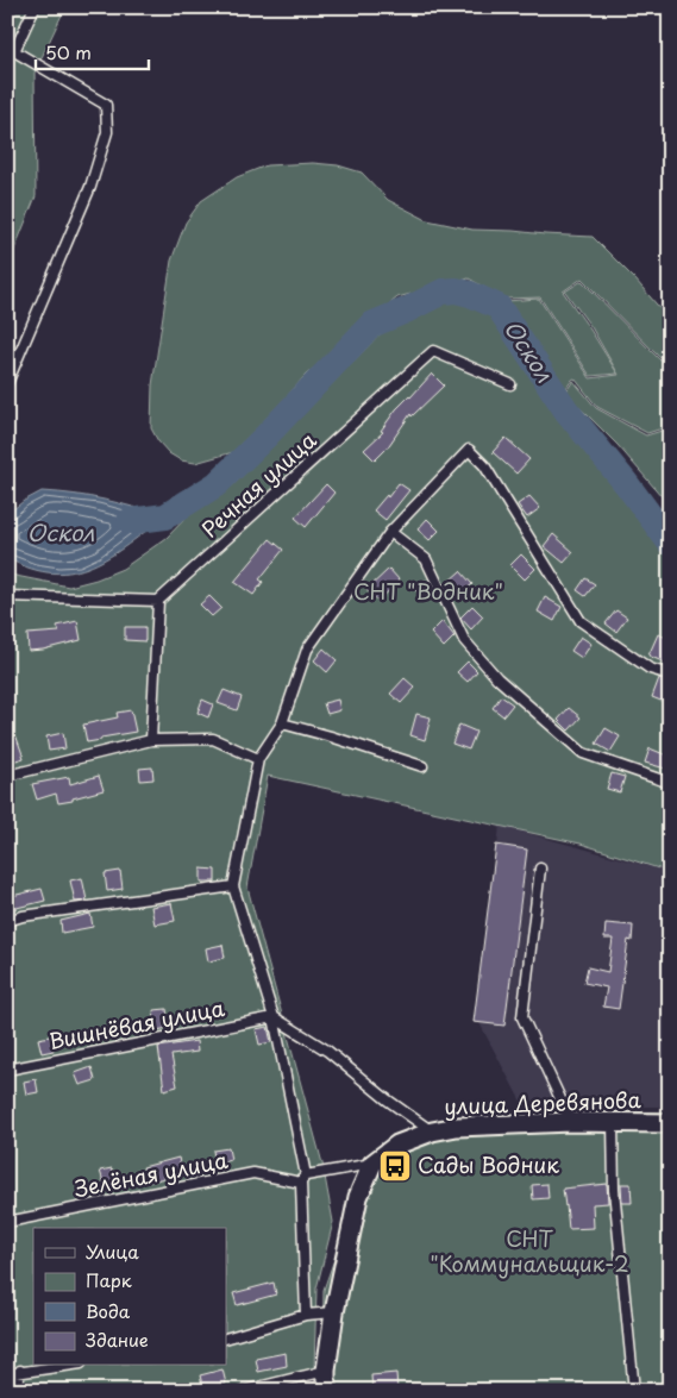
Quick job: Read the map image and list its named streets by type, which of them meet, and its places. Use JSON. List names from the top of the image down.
{
  "streets": {
    "street": ["улица Деревянова"],
    "lane": ["Речная улица", "Вишнёвая улица", "Зелёная улица"]
  },
  "water": ["Оскол"],
  "parks": ["СНТ \"Водник\"", "СНТ \"Коммунальщик-2"],
  "places": {
    "bus stop": ["Сады Водник"]
  },
  "legend": [
    "Улица",
    "Парк",
    "Вода",
    "Здание"
  ],
  "scale_bar": "50 m"
}
